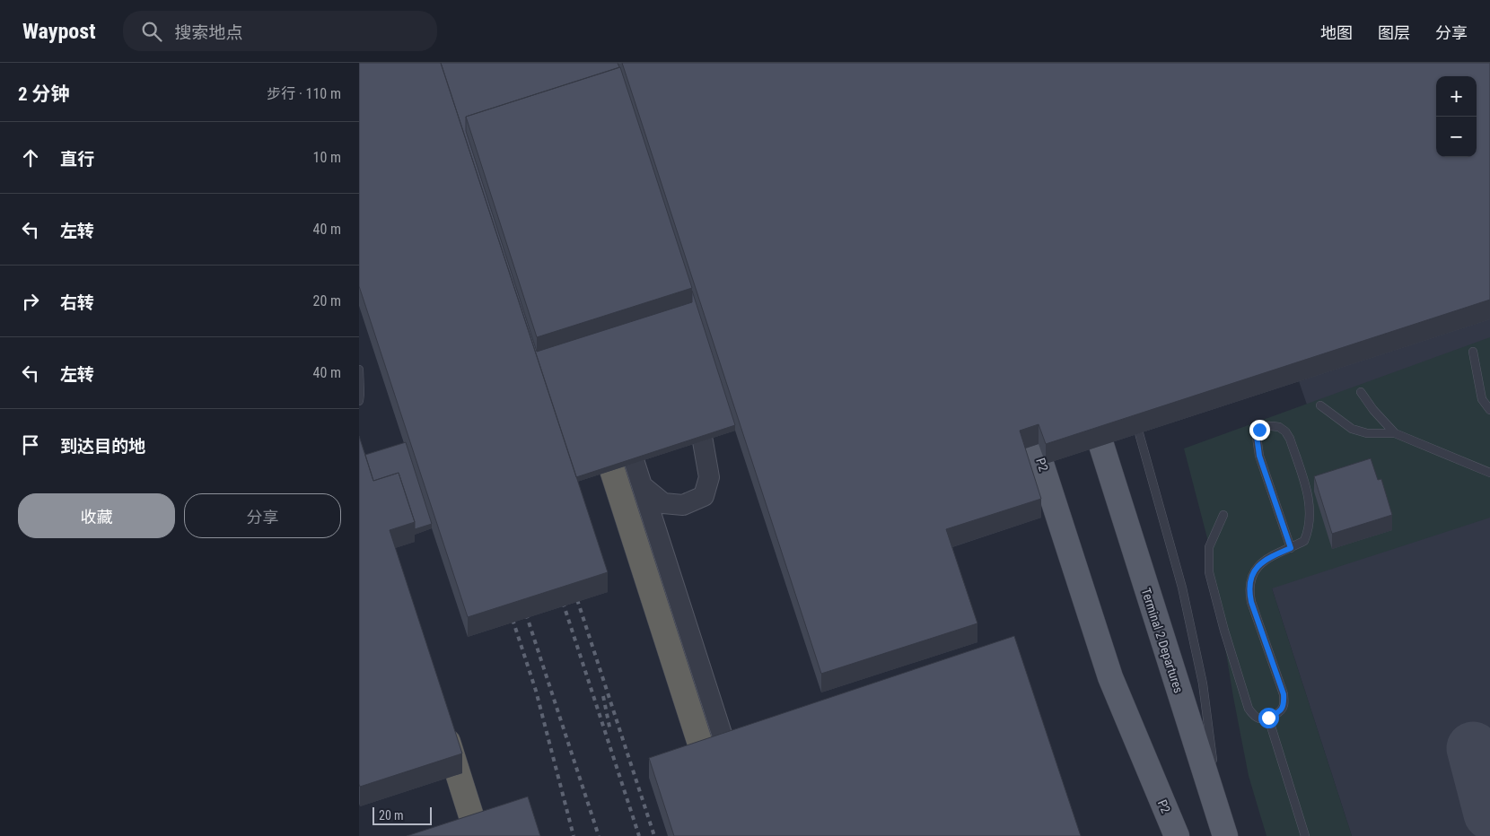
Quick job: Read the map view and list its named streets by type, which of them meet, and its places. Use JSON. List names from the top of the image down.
{
  "streets": {
    "main road": ["P2", "Terminal 2 Departures"]
  },
  "scale_bar": "20 m",
  "page": {
    "header": "Waypost",
    "search": "搜索地点",
    "nav": ["地图", "图层", "分享"],
    "heading": ["2 分钟", "步行 · 110 m"],
    "map_buttons": ["+", "−"],
    "list": [
      ["直行", "10 m"],
      ["左转", "40 m"],
      ["右转", "20 m"],
      ["左转", "40 m"],
      "到达目的地"
    ],
    "buttons": ["收藏", "分享"],
    "scale": "20 m"
  }
}
